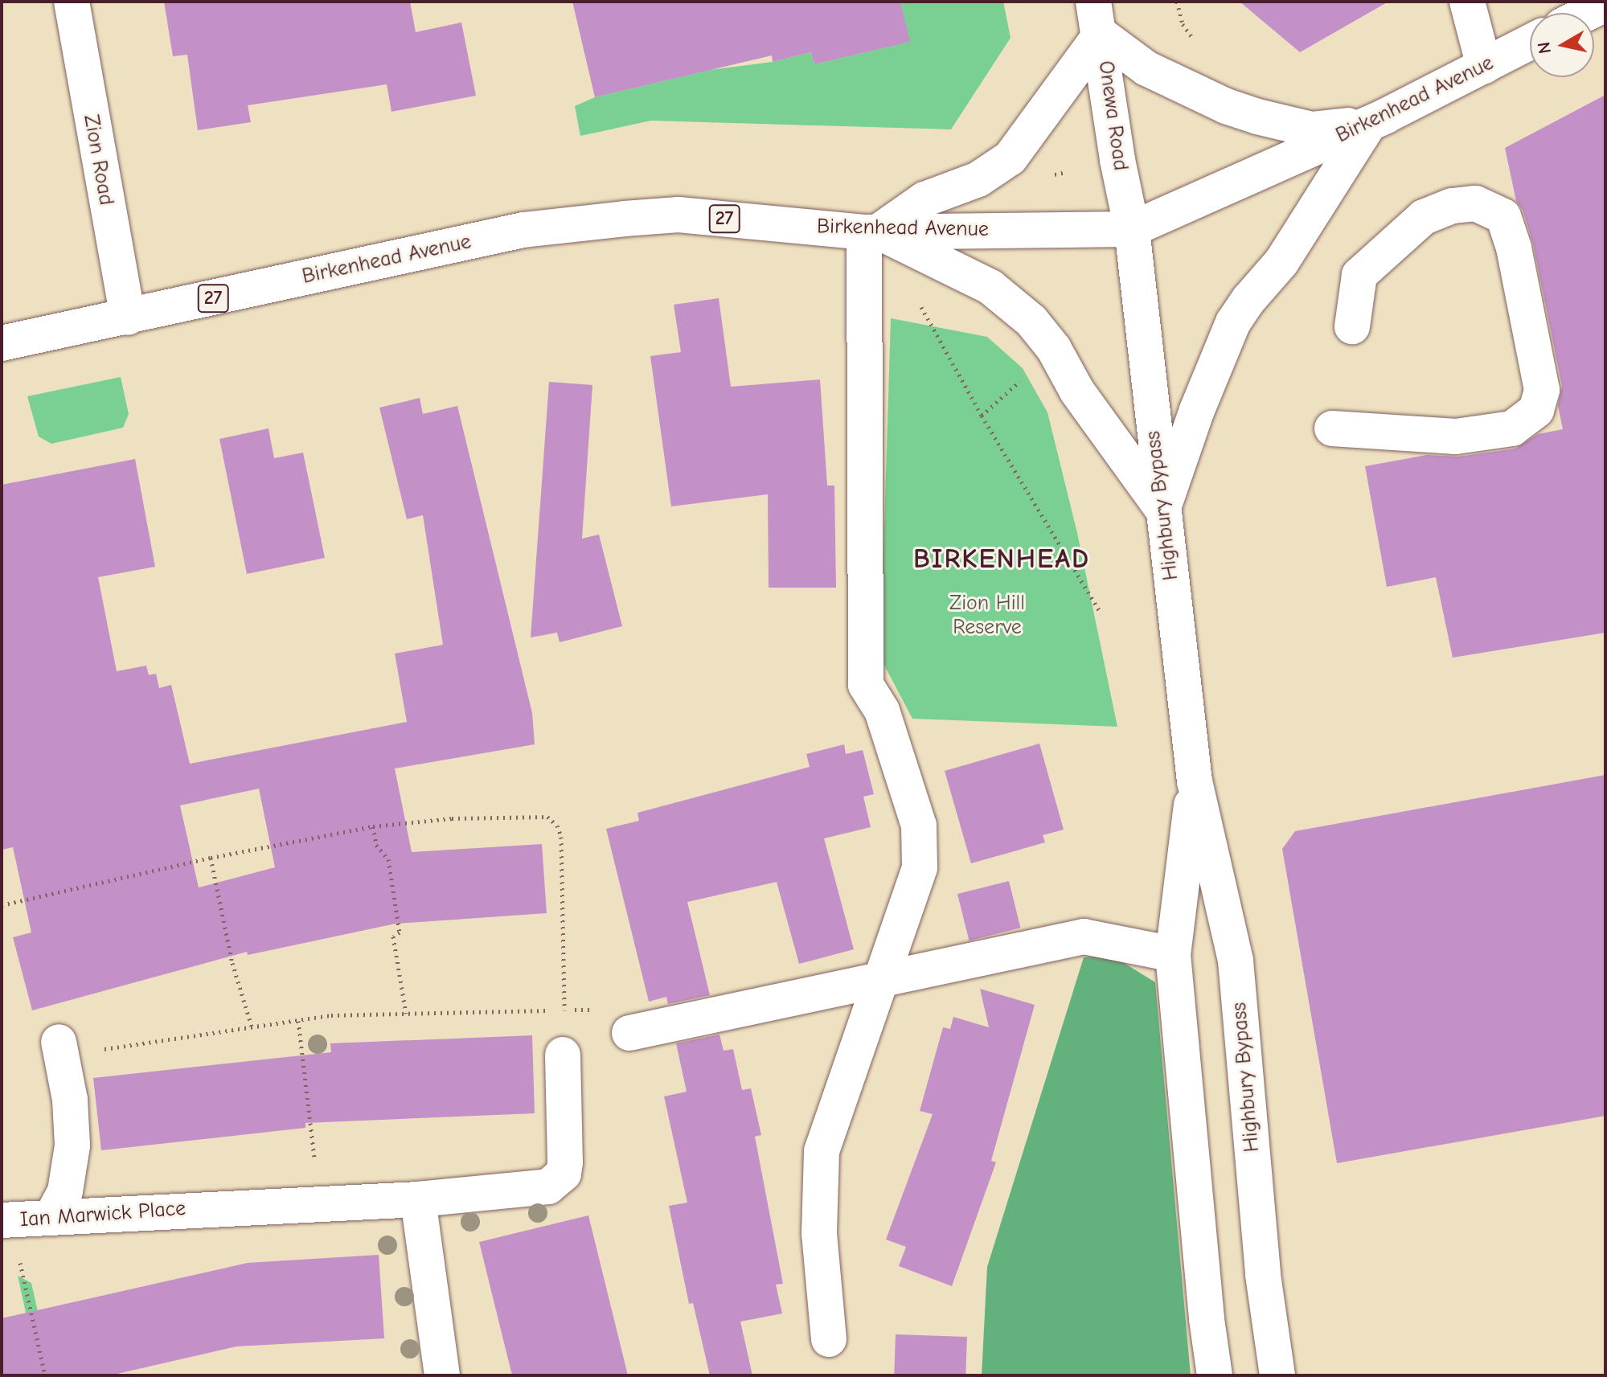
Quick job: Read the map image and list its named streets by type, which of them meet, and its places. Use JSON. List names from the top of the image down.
{
  "streets": {
    "main road": [
      "Birkenhead Avenue",
      "Onewa Road",
      "Zion Road",
      "27",
      "Highbury Bypass",
      "Ian Marwick Place"
    ]
  },
  "crossings": [
    ["Birkenhead Avenue", "Onewa Road"],
    ["Birkenhead Avenue", "Zion Road"],
    ["Birkenhead Avenue", "Highbury Bypass"],
    ["Onewa Road", "Highbury Bypass"]
  ],
  "districts": ["BIRKENHEAD"],
  "parks": ["Zion Hill Reserve"],
  "north": "left"
}
